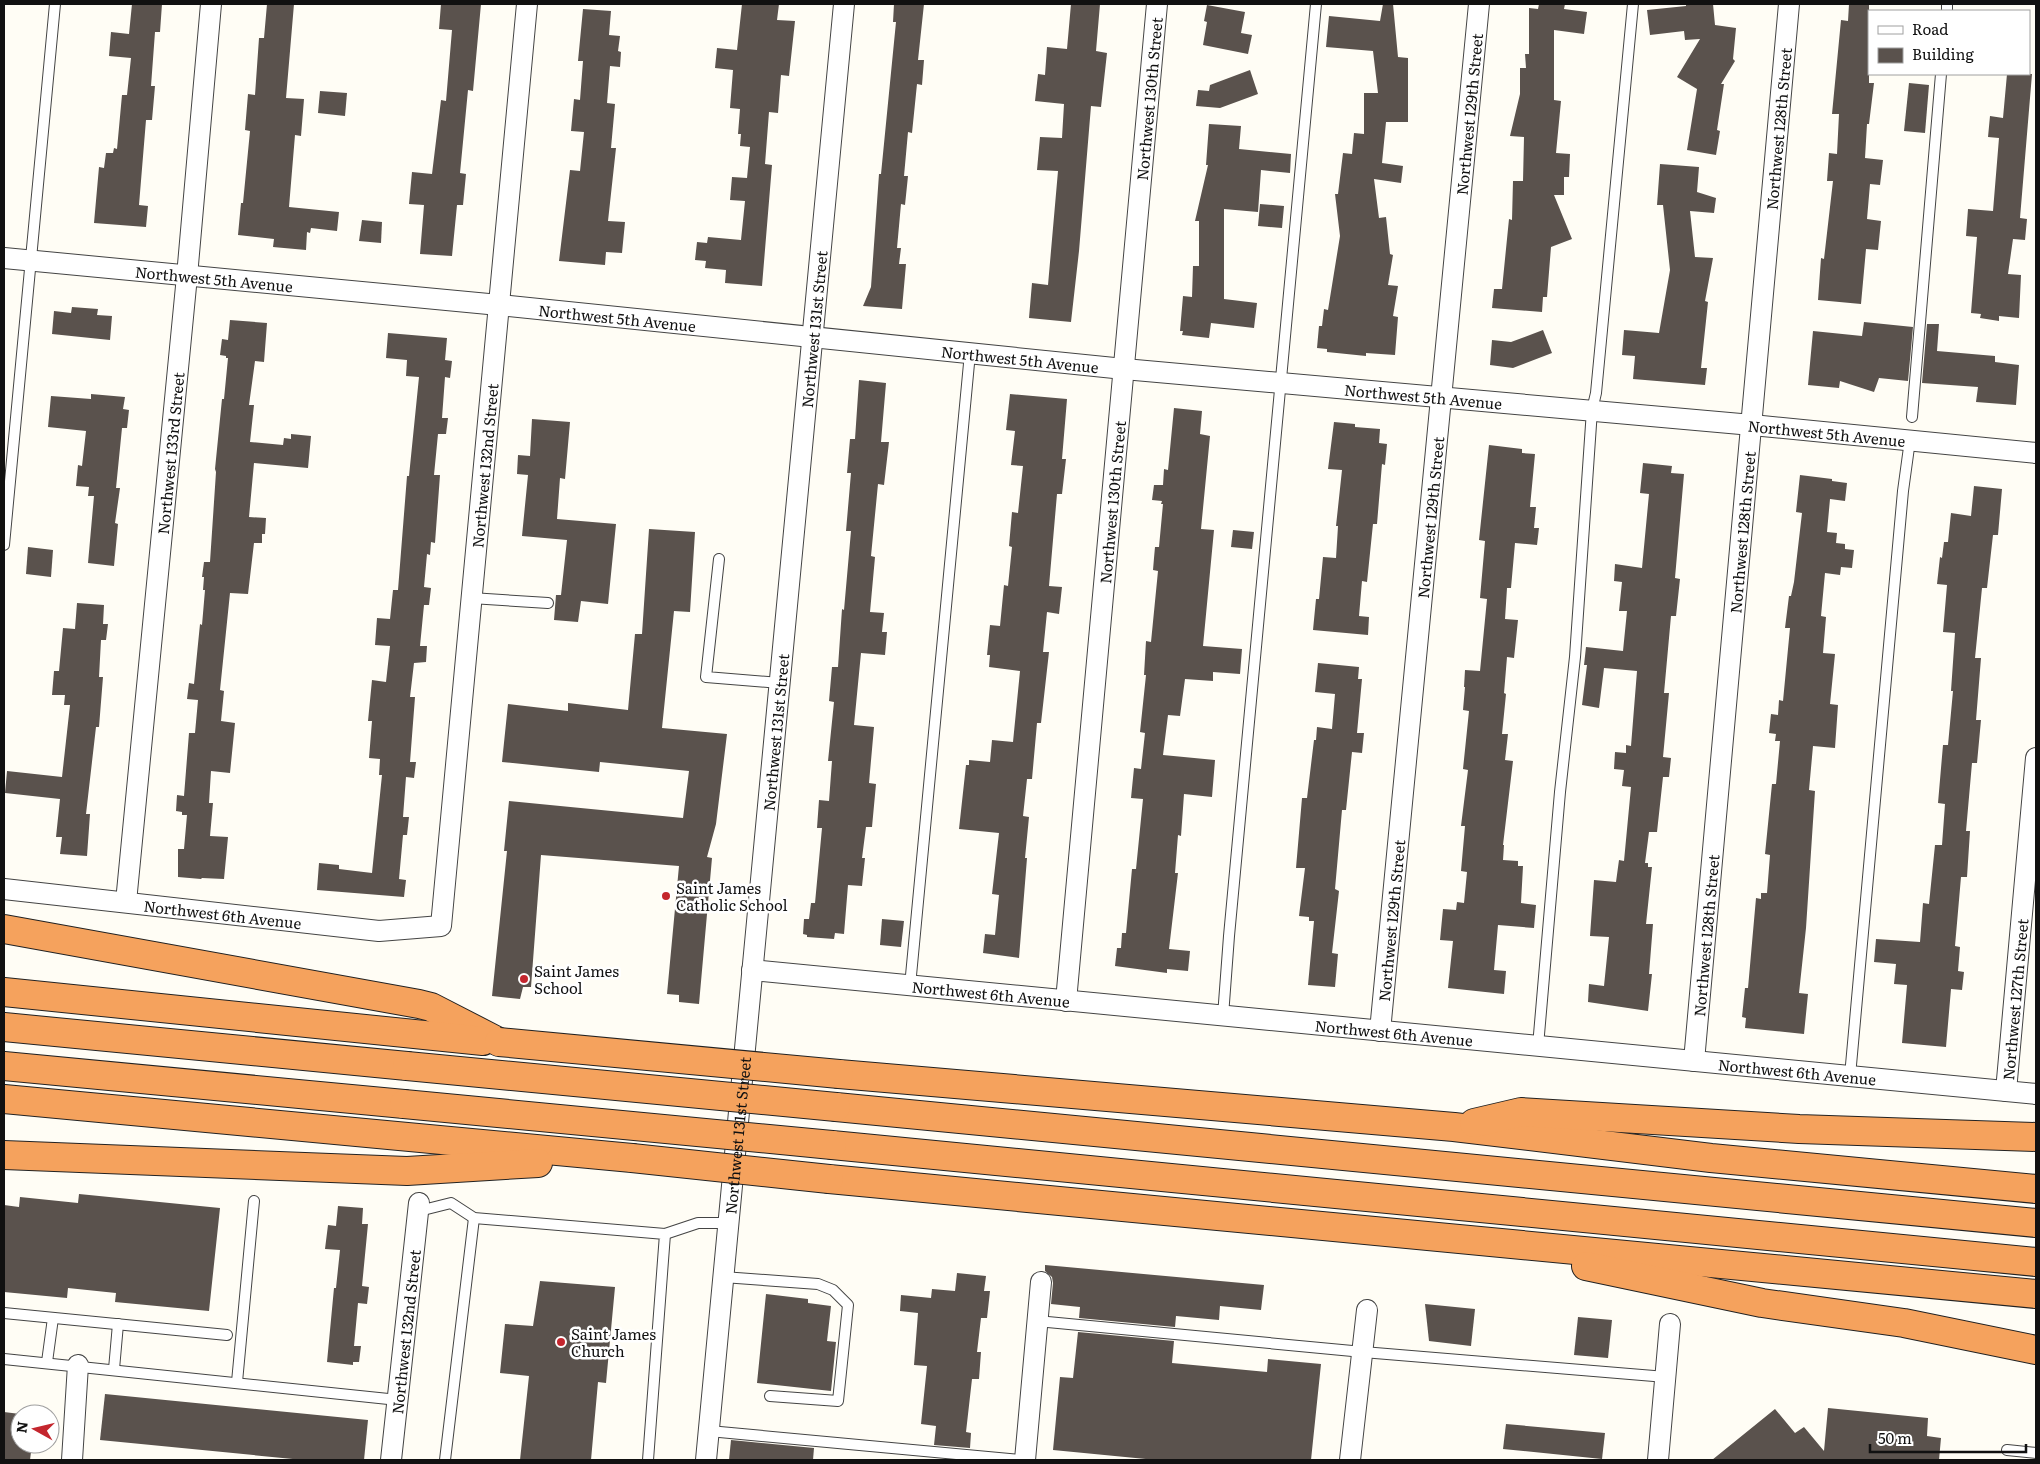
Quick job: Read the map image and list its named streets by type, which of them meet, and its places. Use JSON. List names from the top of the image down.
{
  "streets": {
    "street": [
      "Northwest 130th Street",
      "Northwest 129th Street",
      "Northwest 128th Street",
      "Northwest 5th Avenue",
      "Northwest 131st Street",
      "Northwest 133rd Street",
      "Northwest 132nd Street",
      "Northwest 6th Avenue",
      "Northwest 127th Street"
    ]
  },
  "crossings": [
    ["Northwest 130th Street", "Northwest 5th Avenue"],
    ["Northwest 130th Street", "Northwest 6th Avenue"],
    ["Northwest 129th Street", "Northwest 5th Avenue"],
    ["Northwest 129th Street", "Northwest 6th Avenue"],
    ["Northwest 128th Street", "Northwest 5th Avenue"],
    ["Northwest 128th Street", "Northwest 6th Avenue"],
    ["Northwest 5th Avenue", "Northwest 131st Street"],
    ["Northwest 5th Avenue", "Northwest 133rd Street"],
    ["Northwest 5th Avenue", "Northwest 132nd Street"],
    ["Northwest 131st Street", "Northwest 6th Avenue"],
    ["Northwest 133rd Street", "Northwest 6th Avenue"],
    ["Northwest 132nd Street", "Northwest 6th Avenue"],
    ["Northwest 6th Avenue", "Northwest 127th Street"]
  ],
  "places": ["Saint James Catholic School", "Saint James School", "Saint James Church"],
  "legend": ["Road", "Building"],
  "scale_bar": "50 m",
  "north": "left"
}
